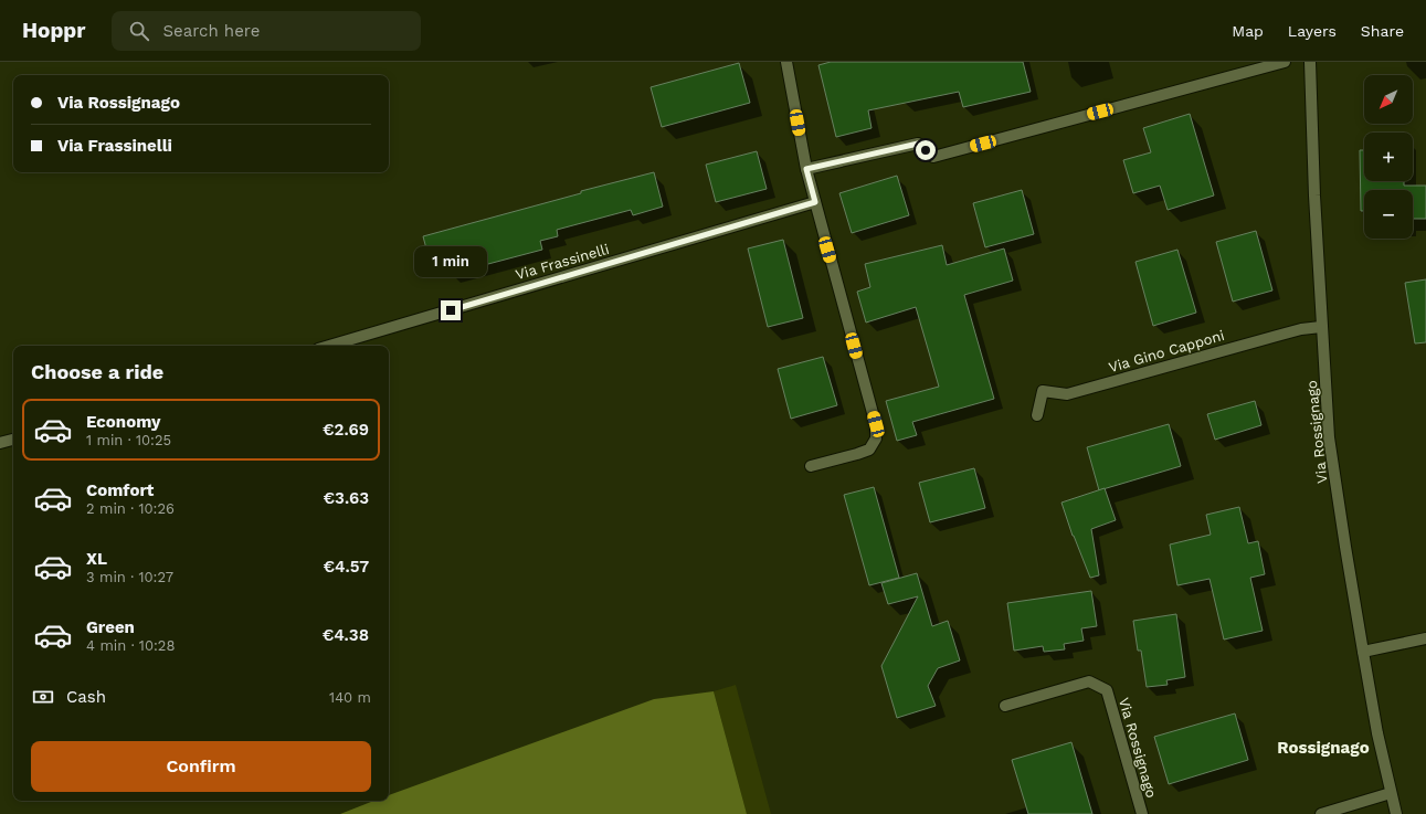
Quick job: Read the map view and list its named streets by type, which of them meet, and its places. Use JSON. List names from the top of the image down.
{
  "streets": {
    "street": ["Via Frassinelli", "Via Gino Capponi", "Via Rossignago"]
  },
  "crossings": [
    ["Via Gino Capponi", "Via Rossignago"]
  ],
  "districts": ["Rossignago"],
  "north": "bottom left",
  "page": {
    "header": "Hoppr",
    "search": "Search here",
    "nav": ["Map", "Layers", "Share"],
    "map_buttons": ["+", "−"],
    "banner": ["Via Rossignago", "Via Frassinelli"],
    "bubble": "1 min",
    "heading": "Choose a ride",
    "list": [
      {
        "name": "Economy",
        "note": "1 min · 10:25",
        "value": "€2.69"
      },
      {
        "name": "Comfort",
        "note": "2 min · 10:26",
        "value": "€3.63"
      },
      {
        "name": "XL",
        "note": "3 min · 10:27",
        "value": "€4.57"
      },
      {
        "name": "Green",
        "note": "4 min · 10:28",
        "value": "€4.38"
      }
    ],
    "pay": ["Cash", "140 m"],
    "buttons": "Confirm"
  }
}
